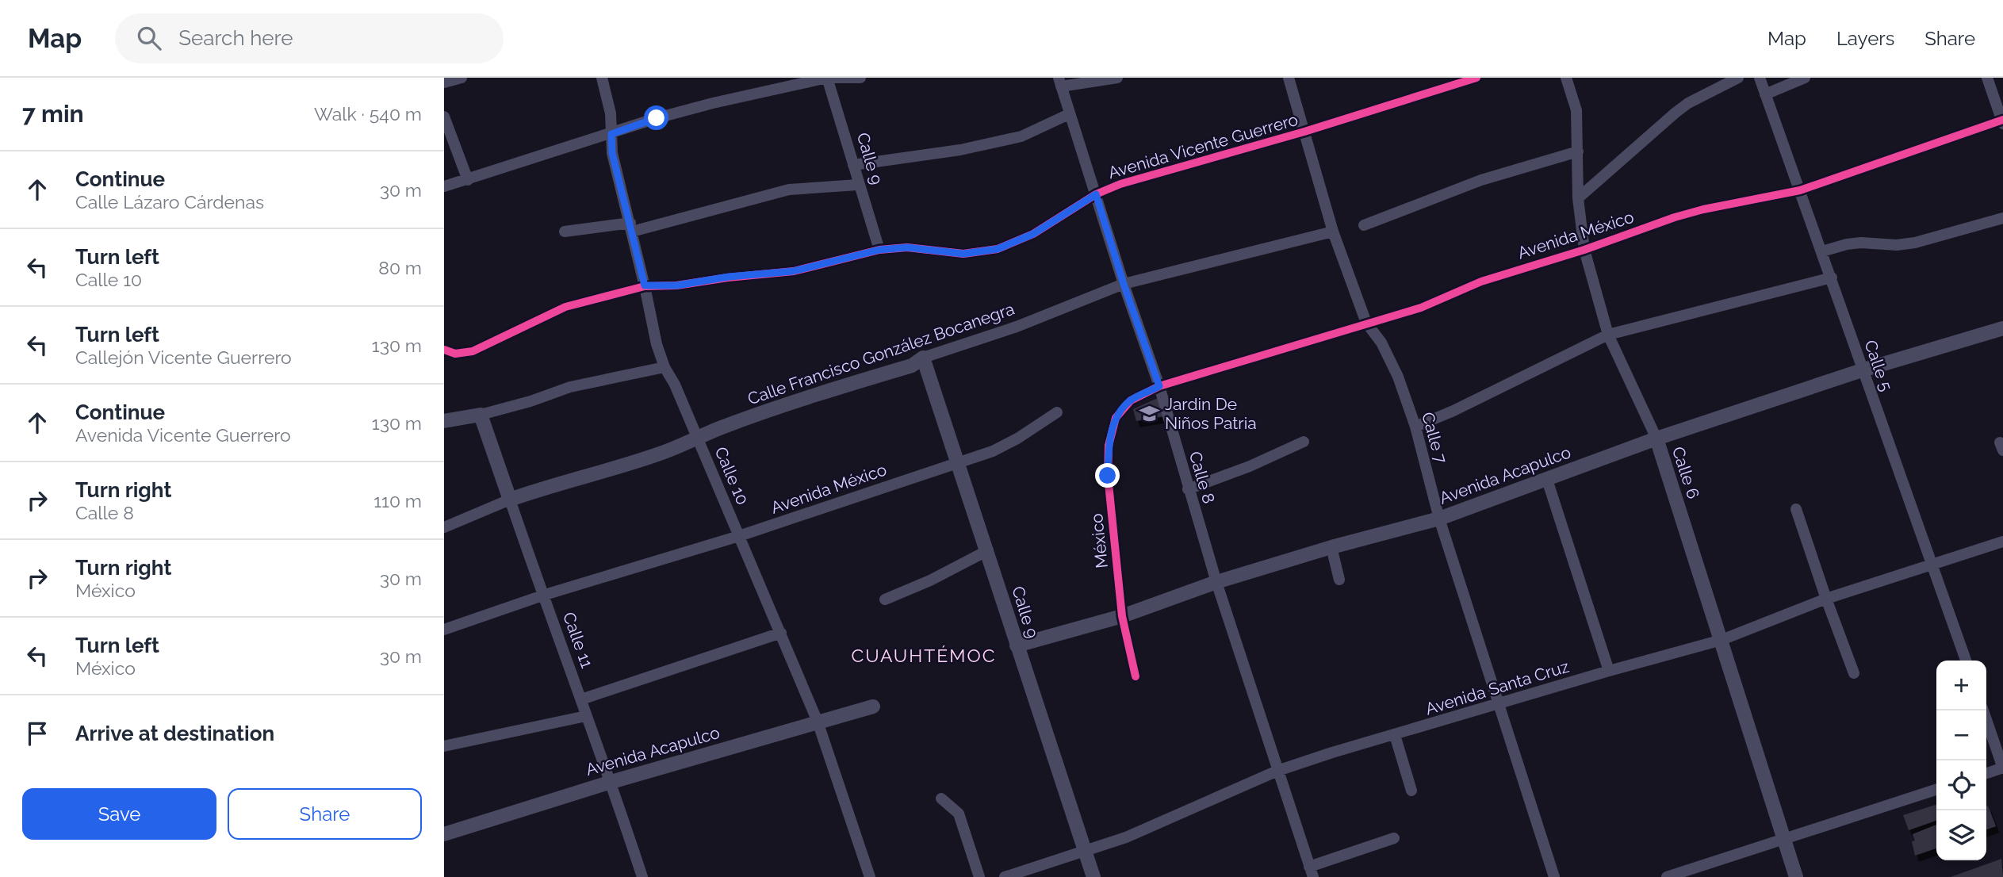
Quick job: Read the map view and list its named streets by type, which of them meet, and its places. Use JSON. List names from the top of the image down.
{
  "streets": {
    "street": [
      "Avenida Vicente Guerrero",
      "Calle 9",
      "Avenida México",
      "Calle Francisco González Bocanegra",
      "Calle 5",
      "Calle 7",
      "Calle 6",
      "Avenida Acapulco",
      "Calle 10",
      "Calle 8",
      "México",
      "Calle 11",
      "Avenida Santa Cruz"
    ]
  },
  "crossings": [
    ["Avenida Vicente Guerrero", "Calle 9"],
    ["Avenida Vicente Guerrero", "Calle 7"],
    ["Avenida Vicente Guerrero", "Calle 10"],
    ["Avenida Vicente Guerrero", "Calle 8"],
    ["Calle 9", "Avenida México"],
    ["Calle 9", "Calle Francisco González Bocanegra"],
    ["Calle 9", "Avenida Acapulco"],
    ["Calle 9", "Avenida Santa Cruz"],
    ["Avenida México", "Calle 5"],
    ["Avenida México", "Calle 7"],
    ["Avenida México", "Calle 6"],
    ["Avenida México", "Calle 10"],
    ["Avenida México", "Calle 8"],
    ["Avenida México", "México"],
    ["Avenida México", "Calle 11"],
    ["Calle Francisco González Bocanegra", "Calle 7"],
    ["Calle Francisco González Bocanegra", "Calle 10"],
    ["Calle Francisco González Bocanegra", "Calle 8"],
    ["Calle Francisco González Bocanegra", "Calle 11"],
    ["Calle 5", "Avenida Acapulco"],
    ["Calle 5", "Avenida Santa Cruz"],
    ["Calle 7", "Avenida Acapulco"],
    ["Calle 7", "Avenida Santa Cruz"],
    ["Calle 6", "Avenida Acapulco"],
    ["Calle 6", "Avenida Santa Cruz"],
    ["Avenida Acapulco", "Calle 10"],
    ["Avenida Acapulco", "Calle 8"],
    ["Avenida Acapulco", "México"],
    ["Avenida Acapulco", "Calle 11"],
    ["Calle 8", "México"],
    ["Calle 8", "Avenida Santa Cruz"]
  ],
  "districts": ["CUAUHTÉMOC"],
  "places": {
    "school or university": ["Jardin De Niños Patria"]
  },
  "page": {
    "header": "Map",
    "search": "Search here",
    "nav": ["Map", "Layers", "Share"],
    "heading": ["7 min", "Walk · 540 m"],
    "list": [
      ["Continue", "Calle Lázaro Cárdenas", "30 m"],
      ["Turn left", "Calle 10", "80 m"],
      ["Turn left", "Callejón Vicente Guerrero", "130 m"],
      ["Continue", "Avenida Vicente Guerrero", "130 m"],
      ["Turn right", "Calle 8", "110 m"],
      ["Turn right", "México", "30 m"],
      ["Turn left", "México", "30 m"],
      "Arrive at destination"
    ],
    "map_buttons": ["+", "−"],
    "buttons": ["Save", "Share"]
  }
}
